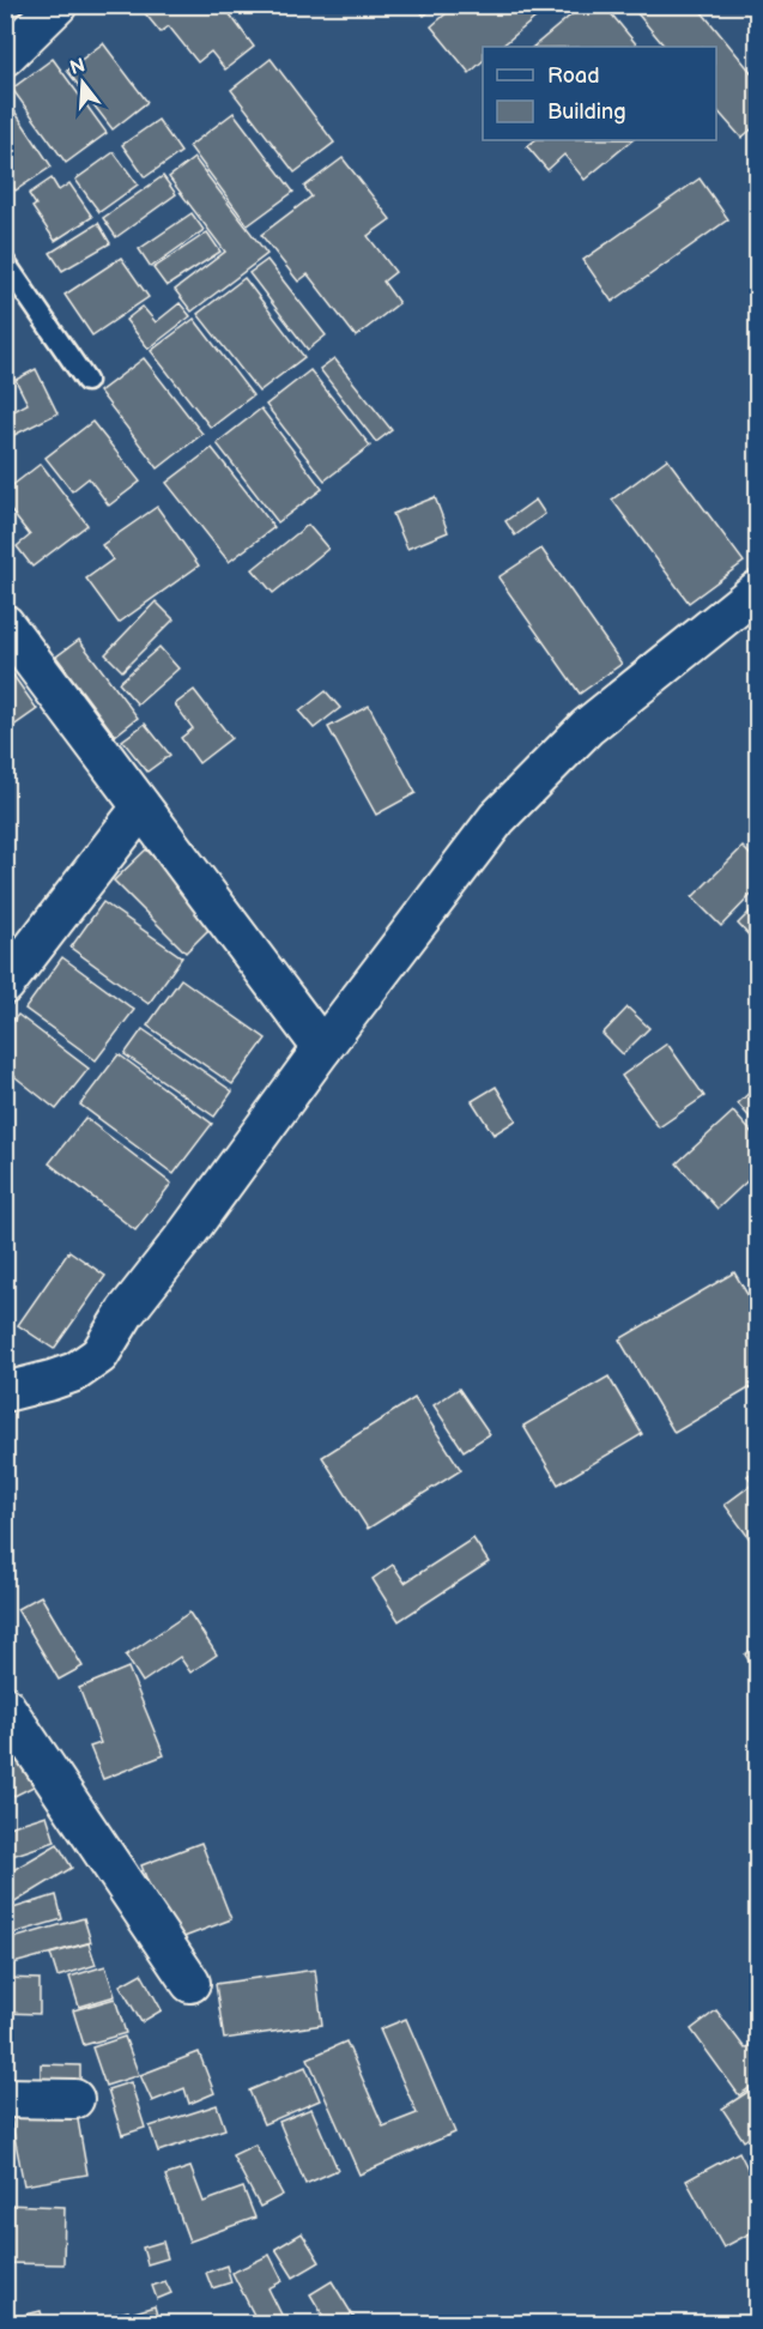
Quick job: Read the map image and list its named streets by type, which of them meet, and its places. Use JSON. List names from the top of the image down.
{
  "legend": ["Road", "Building"],
  "north": "top"
}
